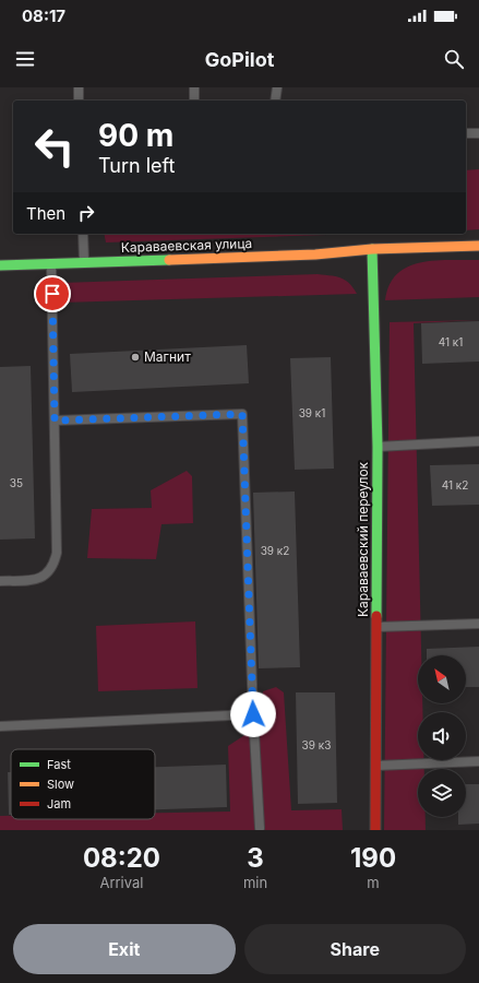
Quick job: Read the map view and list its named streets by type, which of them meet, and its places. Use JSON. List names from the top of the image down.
{
  "streets": {
    "street": ["Караваевская улица", "Караваевский переулок"]
  },
  "crossings": [
    ["Караваевская улица", "Караваевский переулок"]
  ],
  "places": ["Магнит"],
  "house_numbers": [
    "41 к1",
    "39 к1",
    "35",
    "41 к2",
    "39 к2",
    "39 к3"
  ],
  "legend": ["Fast", "Slow", "Jam"],
  "north": "top left",
  "page": {
    "status": "08:17",
    "header": "GoPilot",
    "turn": ["90 m", "Turn left"],
    "then": "Then",
    "eta": [
      "08:20",
      "Arrival",
      "3",
      "min",
      "190",
      "m"
    ],
    "buttons": ["Exit", "Share"]
  }
}
